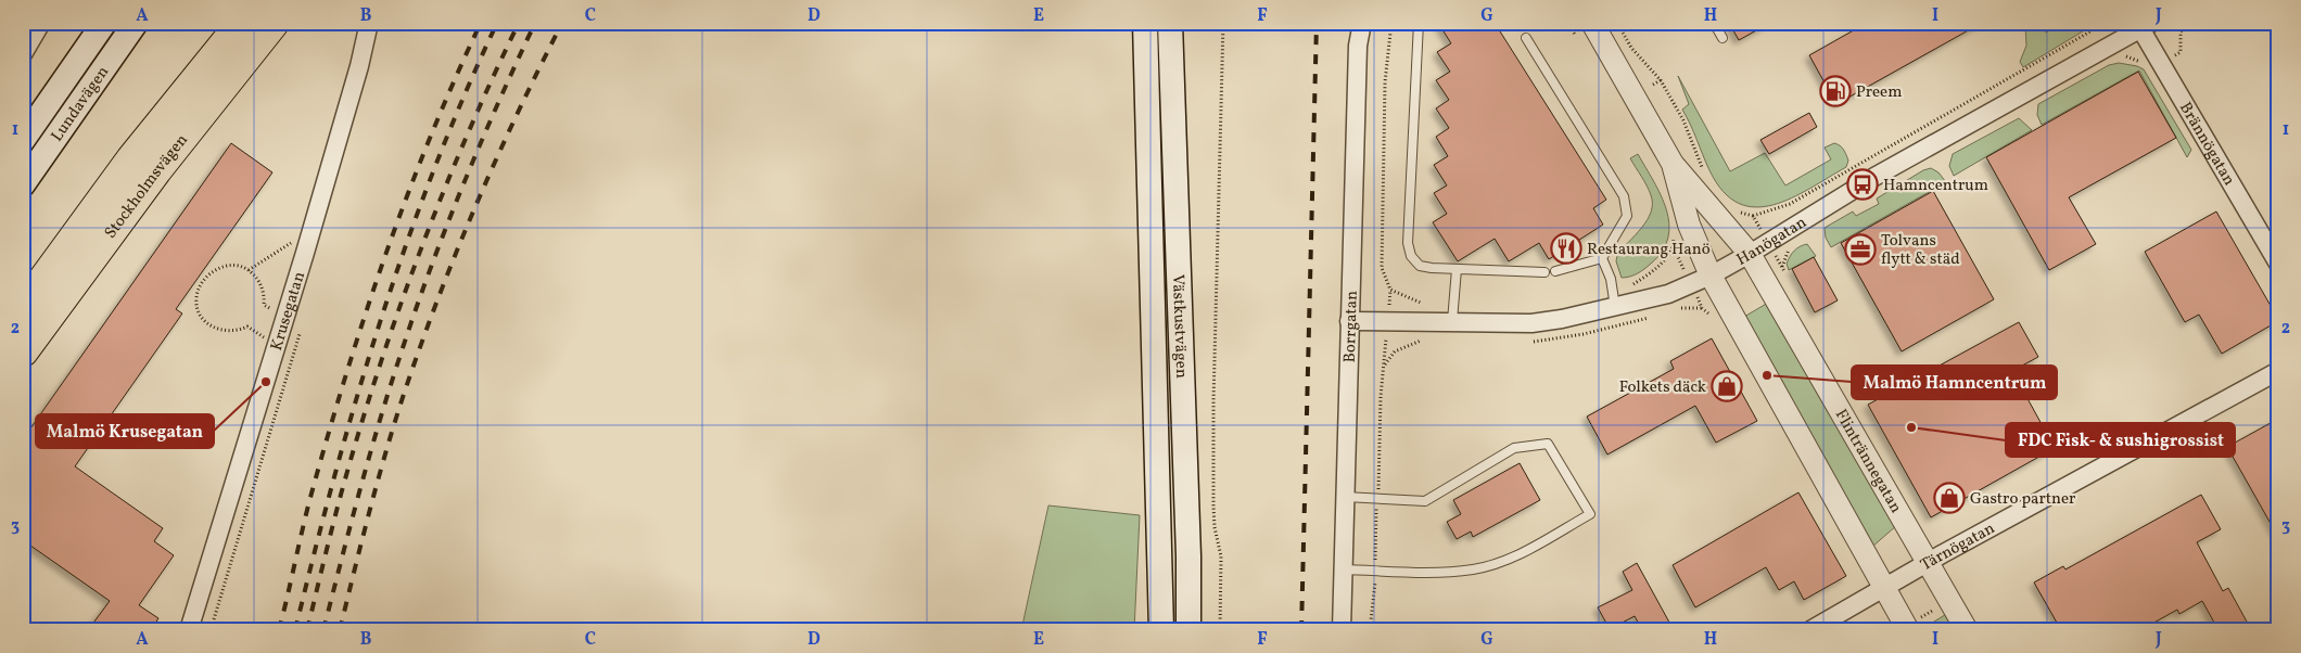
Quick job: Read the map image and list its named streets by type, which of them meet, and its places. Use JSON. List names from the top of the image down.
{
  "streets": {
    "highway": ["Stockholmsvägen"],
    "main road": ["Lundavägen", "Västkustvägen"],
    "street": [
      "Brännögatan",
      "Hanögatan",
      "Krusegatan",
      "Borrgatan",
      "Flintrännegatan",
      "Tärnögatan"
    ]
  },
  "crossings": [
    ["Brännögatan", "Hanögatan"],
    ["Hanögatan", "Borrgatan"],
    ["Hanögatan", "Flintrännegatan"],
    ["Flintrännegatan", "Tärnögatan"]
  ],
  "places": {
    "fuel station": ["Preem"],
    "bus stop": ["Hamncentrum"],
    "restaurant": ["Restaurang Hanö"],
    "office": ["Tolvans flytt & städ"],
    "other": ["Malmö Hamncentrum", "Malmö Krusegatan", "FDC Fisk- & sushigrossist"],
    "shop": ["Folkets däck", "Gastro partner"]
  },
  "grid": {
    "columns": [
      "A",
      "B",
      "C",
      "D",
      "E",
      "F",
      "G",
      "H",
      "I",
      "J"
    ],
    "rows": ["1", "2", "3"]
  }
}
